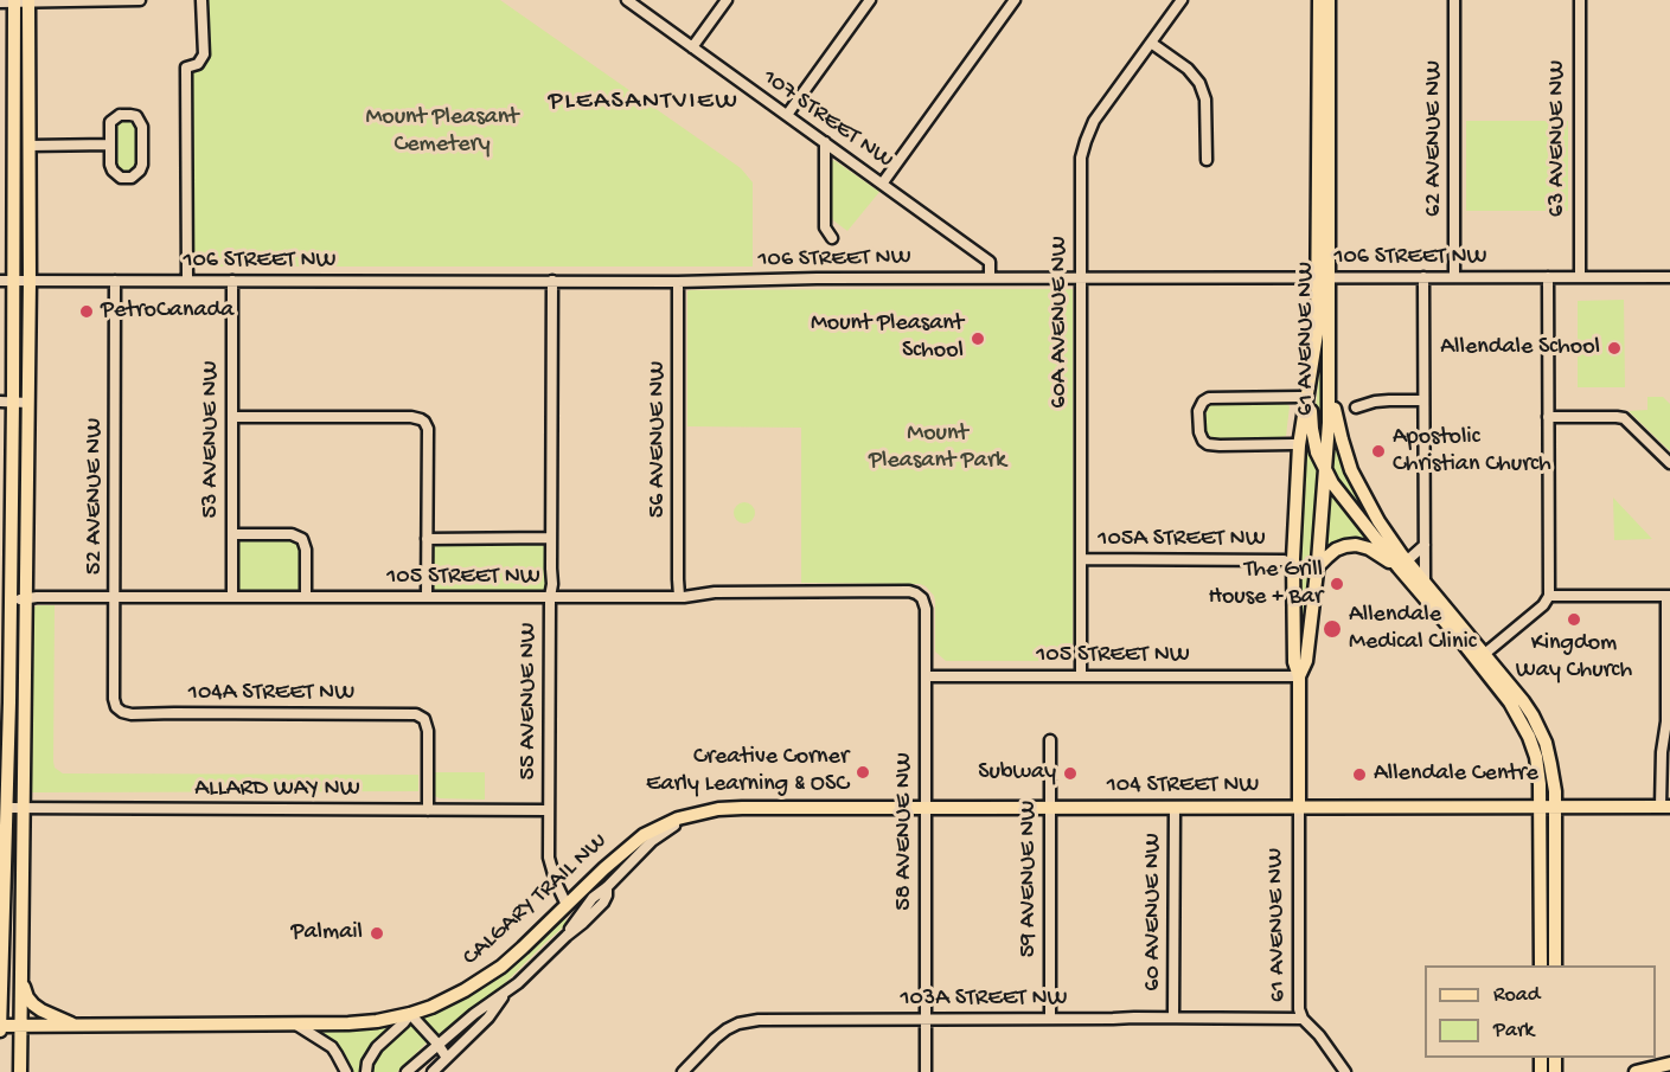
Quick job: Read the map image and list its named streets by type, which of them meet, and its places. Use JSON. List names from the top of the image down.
{
  "streets": {
    "main road": ["61 AVENUE NW", "104 STREET NW", "CALGARY TRAIL NW"],
    "street": [
      "107 STREET NW",
      "62 AVENUE NW",
      "63 AVENUE NW",
      "106 STREET NW",
      "60A AVENUE NW",
      "53 AVENUE NW",
      "56 AVENUE NW",
      "52 AVENUE NW",
      "105A STREET NW",
      "105 STREET NW",
      "104A STREET NW",
      "55 AVENUE NW",
      "ALLARD WAY NW",
      "58 AVENUE NW",
      "59 AVENUE NW",
      "60 AVENUE NW",
      "103A STREET NW"
    ]
  },
  "crossings": [
    ["107 STREET NW", "106 STREET NW"],
    ["62 AVENUE NW", "106 STREET NW"],
    ["63 AVENUE NW", "106 STREET NW"],
    ["106 STREET NW", "60A AVENUE NW"],
    ["106 STREET NW", "61 AVENUE NW"],
    ["106 STREET NW", "53 AVENUE NW"],
    ["106 STREET NW", "56 AVENUE NW"],
    ["106 STREET NW", "52 AVENUE NW"],
    ["106 STREET NW", "55 AVENUE NW"],
    ["60A AVENUE NW", "105A STREET NW"],
    ["60A AVENUE NW", "105 STREET NW"],
    ["61 AVENUE NW", "105 STREET NW"],
    ["61 AVENUE NW", "104 STREET NW"],
    ["61 AVENUE NW", "103A STREET NW"],
    ["53 AVENUE NW", "105 STREET NW"],
    ["56 AVENUE NW", "105 STREET NW"],
    ["52 AVENUE NW", "105 STREET NW"],
    ["52 AVENUE NW", "104A STREET NW"],
    ["105 STREET NW", "55 AVENUE NW"],
    ["105 STREET NW", "58 AVENUE NW"],
    ["104A STREET NW", "ALLARD WAY NW"],
    ["55 AVENUE NW", "ALLARD WAY NW"],
    ["55 AVENUE NW", "CALGARY TRAIL NW"],
    ["104 STREET NW", "58 AVENUE NW"],
    ["104 STREET NW", "59 AVENUE NW"],
    ["104 STREET NW", "CALGARY TRAIL NW"],
    ["104 STREET NW", "60 AVENUE NW"],
    ["58 AVENUE NW", "103A STREET NW"],
    ["59 AVENUE NW", "103A STREET NW"],
    ["60 AVENUE NW", "103A STREET NW"]
  ],
  "districts": ["PLEASANTVIEW"],
  "parks": ["Mount Pleasant Cemetery", "Mount Pleasant Park"],
  "places": [
    "PetroCanada",
    "Mount Pleasant School",
    "Allendale School",
    "Apostolic Christian Church",
    "The Grill House + Bar",
    "Kingdom Way Church",
    "Allendale Medical Clinic",
    "Creative Corner Early Learning & OSC",
    "Subway",
    "Allendale Centre",
    "Palmail"
  ],
  "legend": ["Road", "Park"]
}
